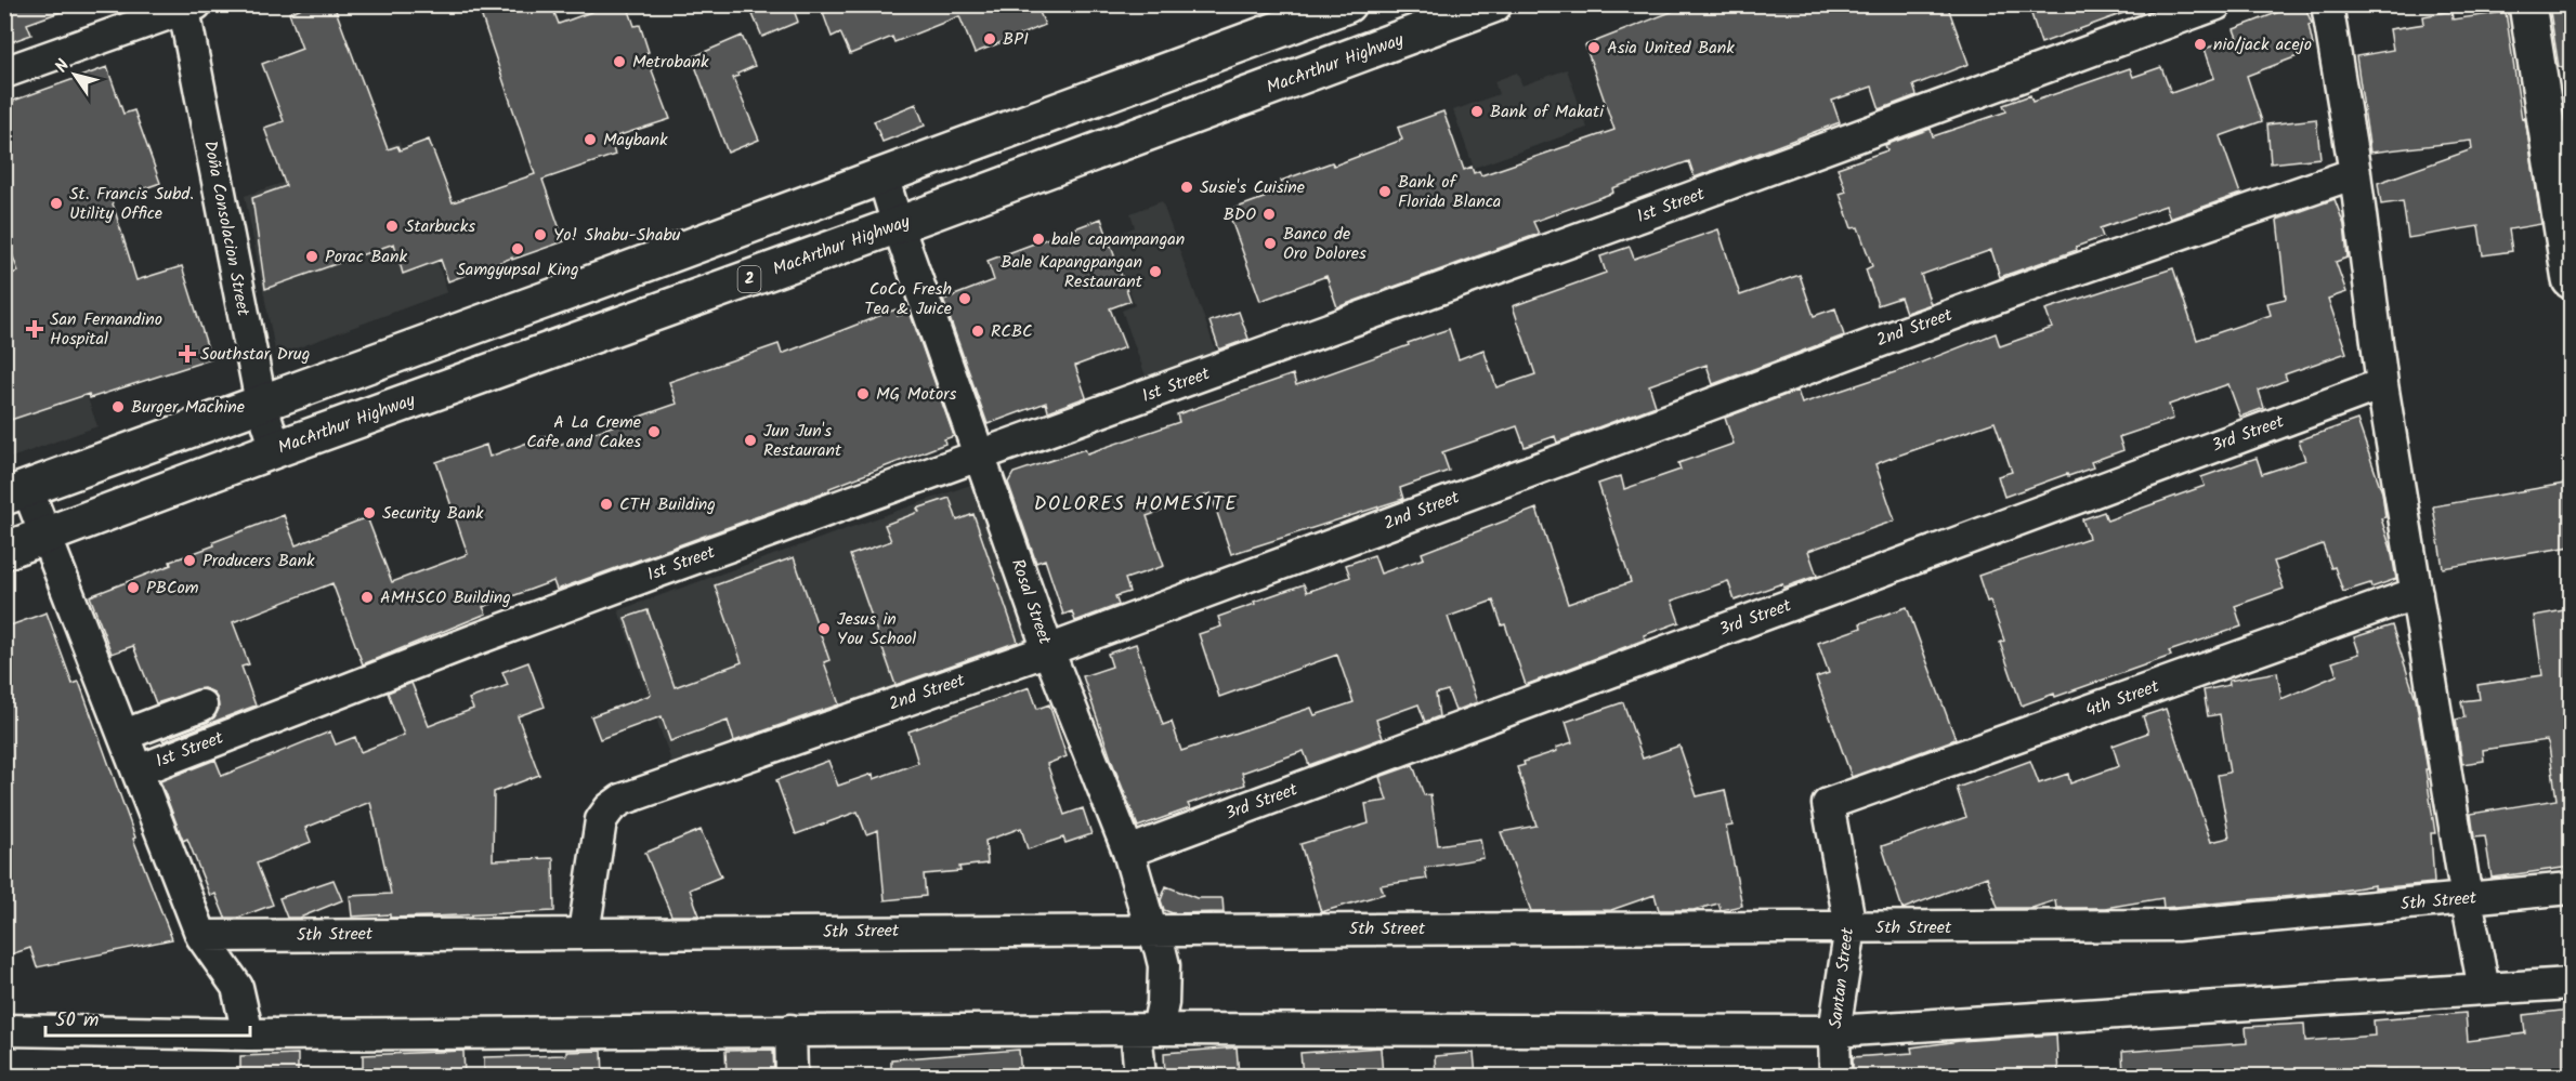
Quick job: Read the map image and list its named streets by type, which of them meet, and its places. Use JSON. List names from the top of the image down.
{
  "streets": {
    "main road": ["MacArthur Highway", "2"],
    "street": [
      "1st Street",
      "Doña Consolacion Street",
      "2nd Street",
      "3rd Street",
      "Rosal Street",
      "4th Street",
      "5th Street",
      "Santan Street"
    ]
  },
  "crossings": [
    ["MacArthur Highway", "Doña Consolacion Street"],
    ["MacArthur Highway", "Rosal Street"],
    ["1st Street", "Rosal Street"],
    ["2nd Street", "Rosal Street"],
    ["2nd Street", "5th Street"],
    ["3rd Street", "Rosal Street"],
    ["Rosal Street", "5th Street"],
    ["4th Street", "Santan Street"],
    ["5th Street", "Santan Street"]
  ],
  "districts": ["DOLORES HOMESITE"],
  "places": {
    "other": [
      "BPI",
      "nio/jack acejo",
      "Asia United Bank",
      "Metrobank",
      "Bank of Makati",
      "Maybank",
      "Susie's Cuisine",
      "Bank of Florida Blanca",
      "St. Francis Subd. Utility Office",
      "BDO",
      "Starbucks",
      "Yo! Shabu-Shabu",
      "bale capampangan",
      "Banco de Oro Dolores",
      "Samgyupsal King",
      "Porac Bank",
      "Bale Kapangpangan Restaurant",
      "CoCo Fresh Tea & Juice",
      "RCBC",
      "MG Motors",
      "Burger Machine",
      "A La Creme Cafe and Cakes",
      "Jun Jun's Restaurant",
      "CTH Building",
      "Security Bank",
      "Producers Bank",
      "PBCom",
      "AMHSCO Building",
      "Jesus in You School"
    ],
    "health": ["San Fernandino Hospital", "Southstar Drug"]
  },
  "scale_bar": "50 m",
  "north": "top left"
}
